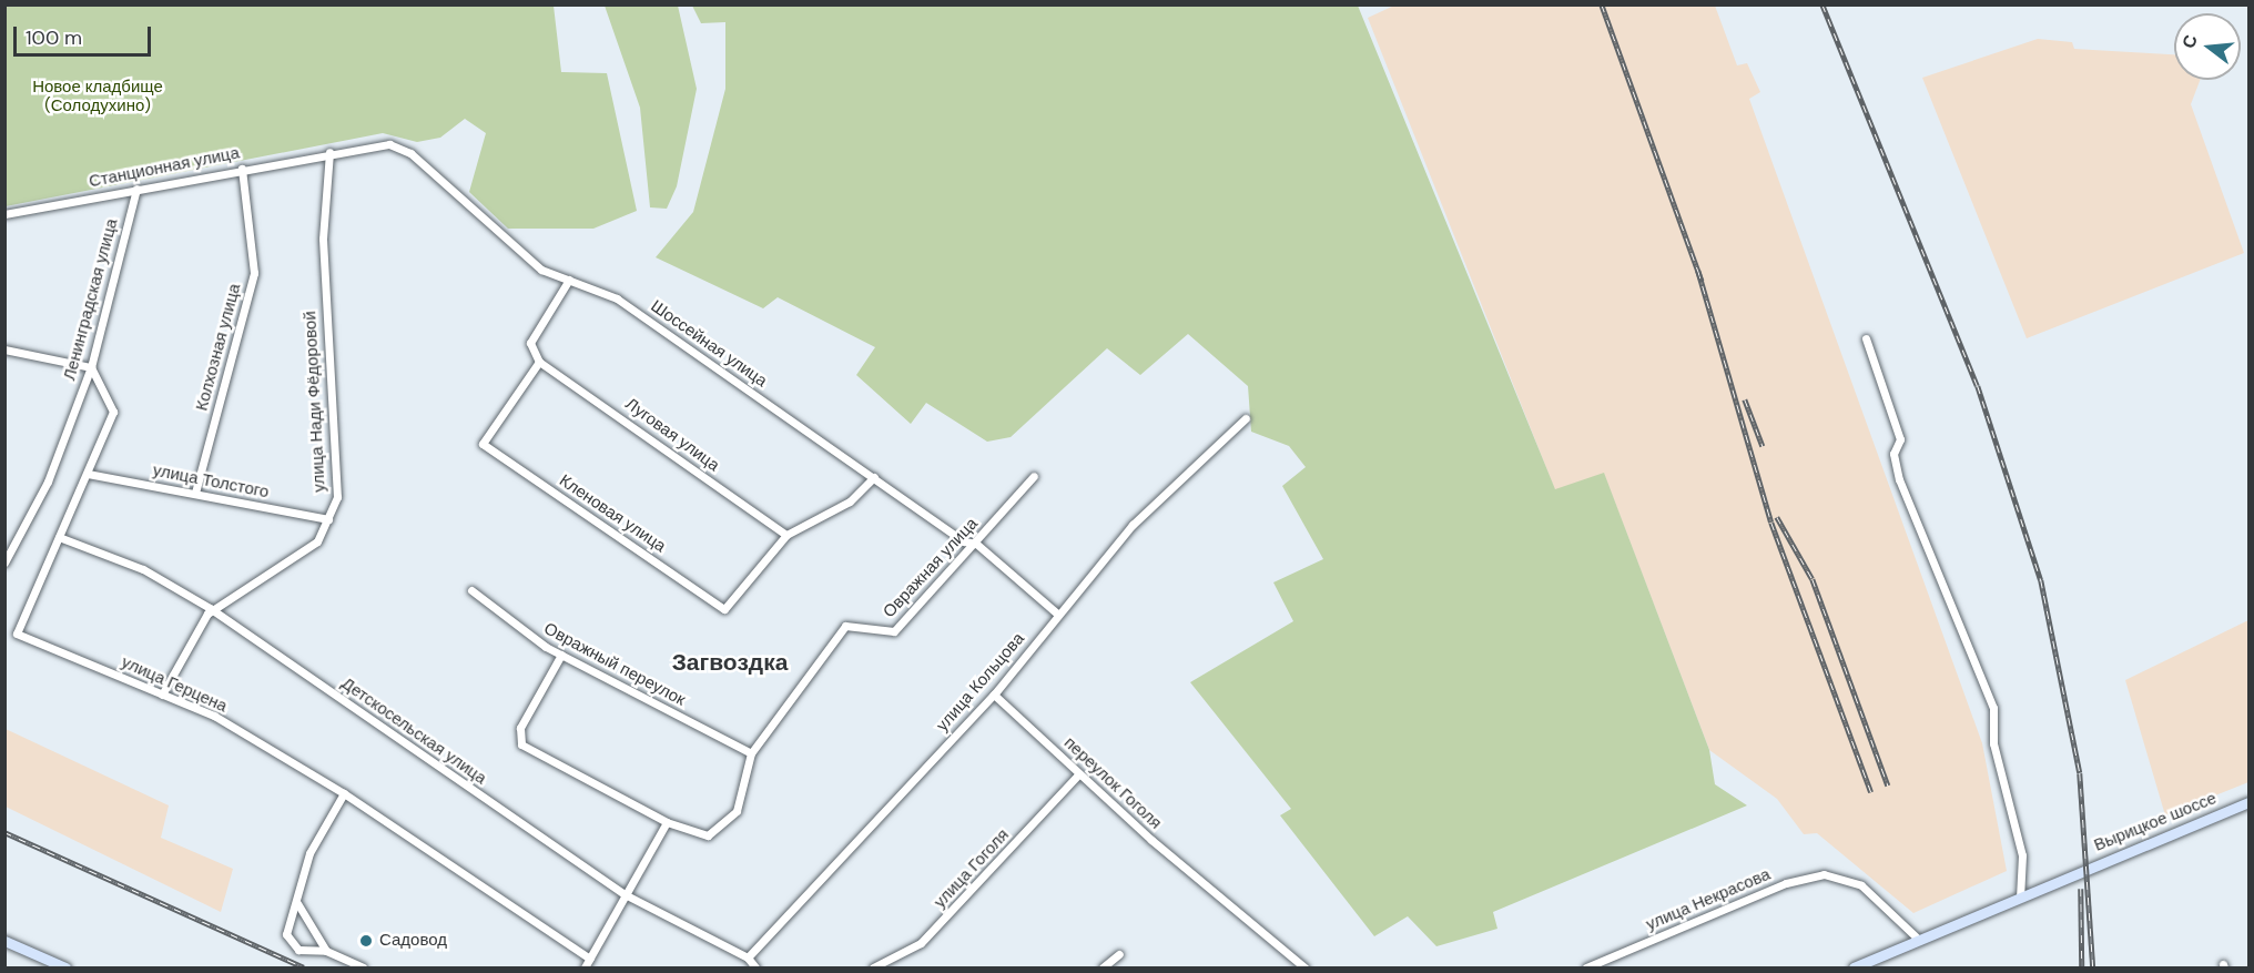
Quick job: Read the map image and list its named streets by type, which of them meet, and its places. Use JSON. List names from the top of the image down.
{
  "streets": {
    "main road": ["Вырицкое шоссе"],
    "street": [
      "Станционная улица",
      "Ленинградская улица",
      "Шоссейная улица",
      "Колхозная улица",
      "улица Нади Фёдоровой",
      "Луговая улица",
      "улица Толстого",
      "Кленовая улица",
      "Овражная улица",
      "Овражный переулок",
      "улица Кольцова",
      "улица Герцена",
      "Детскосельская улица",
      "переулок Гоголя",
      "улица Гоголя",
      "улица Некрасова"
    ]
  },
  "crossings": [
    ["Станционная улица", "Ленинградская улица"],
    ["Станционная улица", "Шоссейная улица"],
    ["Станционная улица", "Колхозная улица"],
    ["Станционная улица", "улица Нади Фёдоровой"],
    ["Ленинградская улица", "улица Герцена"],
    ["Шоссейная улица", "улица Нади Фёдоровой"],
    ["Шоссейная улица", "Овражная улица"],
    ["Шоссейная улица", "улица Кольцова"],
    ["Колхозная улица", "улица Толстого"],
    ["улица Нади Фёдоровой", "улица Толстого"],
    ["улица Нади Фёдоровой", "улица Герцена"],
    ["улица Нади Фёдоровой", "Детскосельская улица"],
    ["Луговая улица", "Кленовая улица"],
    ["улица Толстого", "улица Герцена"],
    ["Овражная улица", "Овражный переулок"],
    ["улица Кольцова", "Детскосельская улица"],
    ["улица Кольцова", "переулок Гоголя"],
    ["улица Герцена", "Детскосельская улица"],
    ["переулок Гоголя", "улица Гоголя"],
    ["Вырицкое шоссе", "улица Некрасова"]
  ],
  "districts": ["Загвоздка"],
  "parks": ["Новое кладбище (Солодухино)"],
  "places": ["Садовод"],
  "scale_bar": "100 m",
  "north": "left"
}
